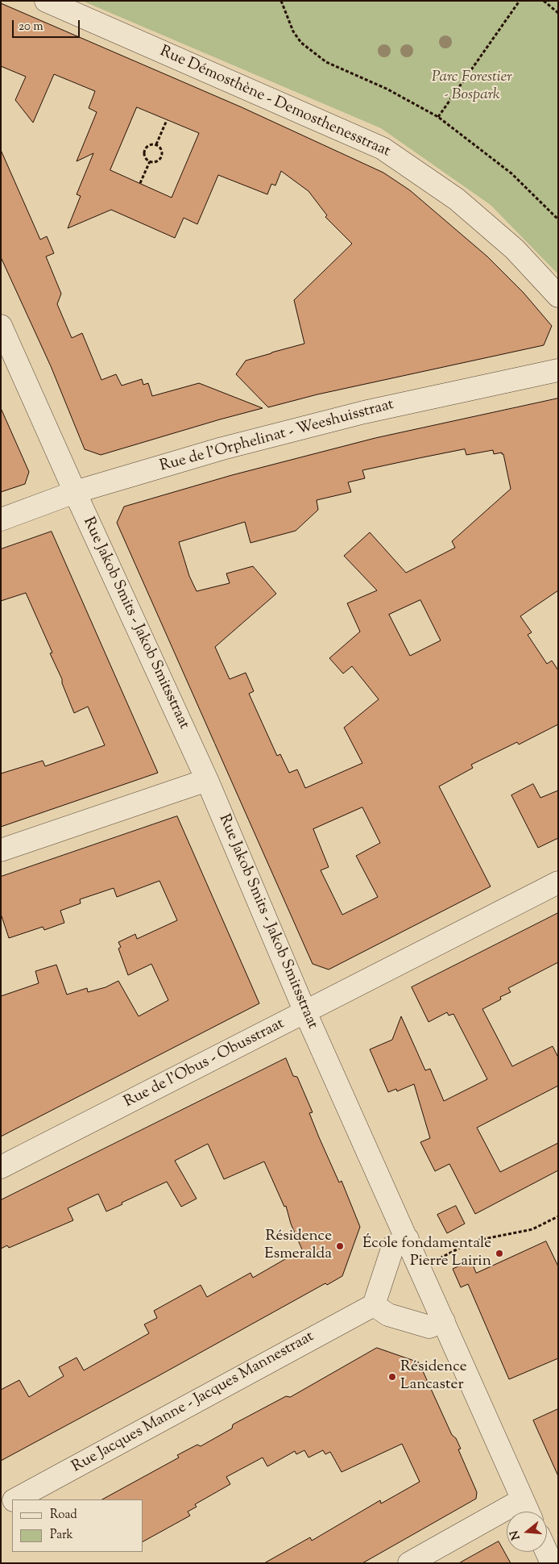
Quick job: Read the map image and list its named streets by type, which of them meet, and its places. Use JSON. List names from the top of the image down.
{
  "streets": {
    "street": [
      "Rue Démosthène - Demosthenesstraat",
      "Rue de l'Orphelinat - Weeshuisstraat",
      "Rue Jakob Smits - Jakob Smitsstraat",
      "Rue de l'Obus - Obusstraat",
      "Rue Jacques Manne - Jacques Mannestraat"
    ]
  },
  "crossings": [
    ["Rue de l'Orphelinat - Weeshuisstraat", "Rue Jakob Smits - Jakob Smitsstraat"],
    ["Rue Jakob Smits - Jakob Smitsstraat", "Rue de l'Obus - Obusstraat"]
  ],
  "parks": ["Parc Forestier - Bospark"],
  "places": ["Résidence Esmeralda", "École fondamentale Pierre Lairin", "Résidence Lancaster"],
  "legend": ["Road", "Park"],
  "scale_bar": "20 m",
  "north": "left"
}
